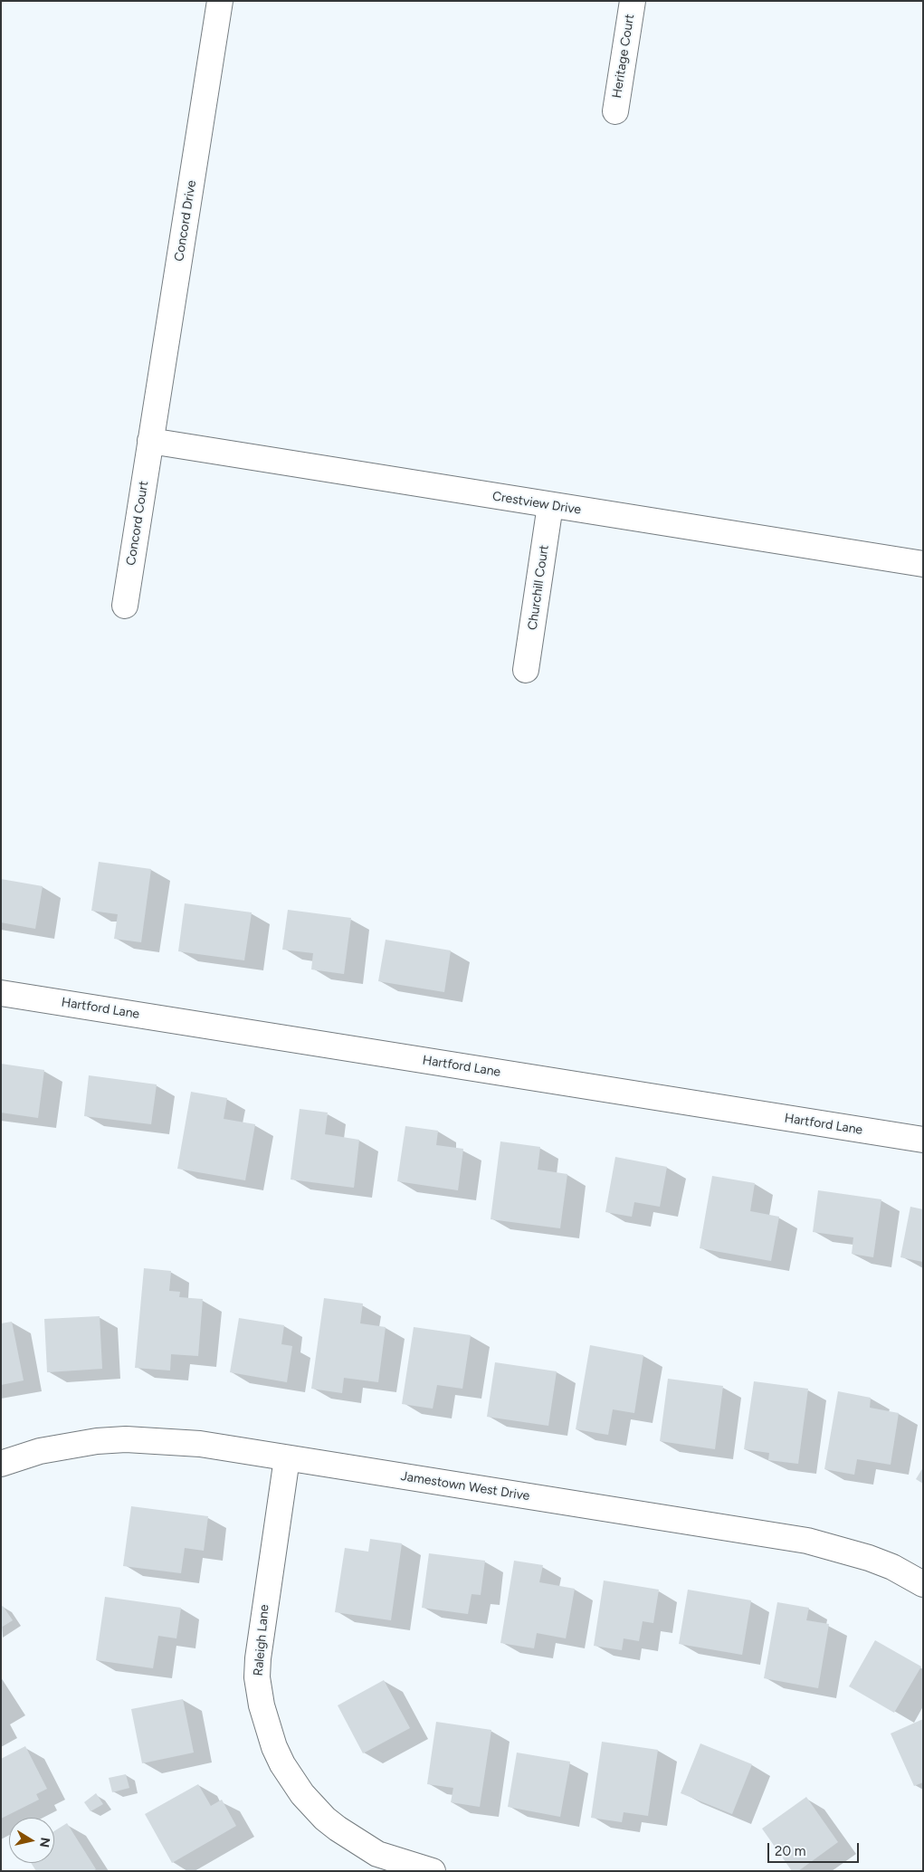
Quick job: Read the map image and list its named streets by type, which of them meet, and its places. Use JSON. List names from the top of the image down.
{
  "streets": {
    "street": [
      "Heritage Court",
      "Concord Drive",
      "Crestview Drive",
      "Concord Court",
      "Churchill Court",
      "Hartford Lane",
      "Jamestown West Drive",
      "Raleigh Lane"
    ]
  },
  "crossings": [
    ["Concord Drive", "Crestview Drive"],
    ["Concord Drive", "Concord Court"],
    ["Crestview Drive", "Concord Court"],
    ["Crestview Drive", "Churchill Court"],
    ["Jamestown West Drive", "Raleigh Lane"]
  ],
  "scale_bar": "20 m",
  "north": "right"
}
